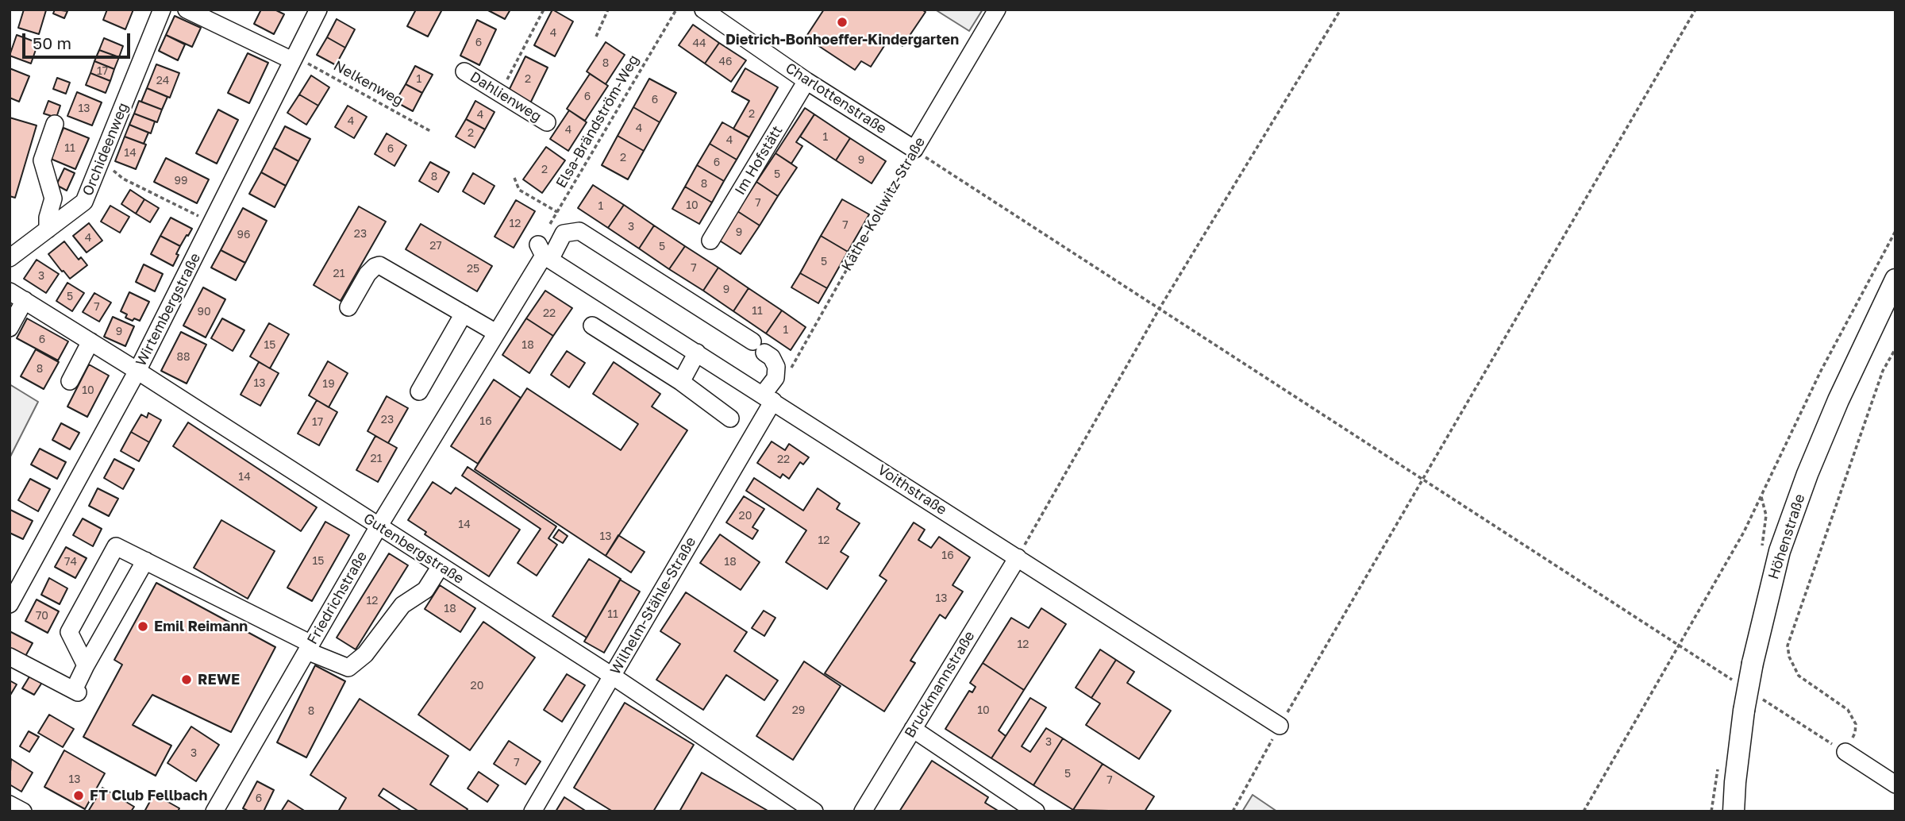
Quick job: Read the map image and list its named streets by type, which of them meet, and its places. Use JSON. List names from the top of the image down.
{
  "streets": {
    "main road": ["Höhenstraße"],
    "street": [
      "Dahlienweg",
      "Charlottenstraße",
      "Orchideenweg",
      "Im Hofstätt",
      "Käthe-Kollwitz-Straße",
      "Wirtembergstraße",
      "Voithstraße",
      "Gutenbergstraße",
      "Friedrichstraße",
      "Wilhelm-Stähle-Straße",
      "Bruckmannstraße"
    ],
    "path": ["Nelkenweg", "Elsa-Brändström-Weg"]
  },
  "crossings": [
    ["Nelkenweg", "Wirtembergstraße"],
    ["Charlottenstraße", "Im Hofstätt"],
    ["Charlottenstraße", "Käthe-Kollwitz-Straße"],
    ["Elsa-Brändström-Weg", "Voithstraße"],
    ["Elsa-Brändström-Weg", "Friedrichstraße"],
    ["Wirtembergstraße", "Gutenbergstraße"],
    ["Voithstraße", "Friedrichstraße"],
    ["Voithstraße", "Wilhelm-Stähle-Straße"],
    ["Voithstraße", "Bruckmannstraße"],
    ["Gutenbergstraße", "Friedrichstraße"],
    ["Gutenbergstraße", "Wilhelm-Stähle-Straße"],
    ["Friedrichstraße", "Wilhelm-Stähle-Straße"]
  ],
  "places": [
    "Dietrich-Bonhoeffer-Kindergarten",
    "Emil Reimann",
    "REWE",
    "FT Club Fellbach"
  ],
  "house_numbers": [
    "4",
    "6",
    "44",
    "46",
    "8",
    "17",
    "1",
    "2",
    "24",
    "6",
    "6",
    "13",
    "2",
    "4",
    "4",
    "4",
    "4",
    "2",
    "1",
    "4",
    "11",
    "6",
    "14",
    "2",
    "9",
    "6",
    "2",
    "5",
    "8",
    "99",
    "8",
    "7",
    "10",
    "1",
    "12",
    "7",
    "3",
    "9",
    "23",
    "96",
    "4",
    "27",
    "5",
    "5",
    "7",
    "25",
    "21",
    "3",
    "9",
    "5",
    "7",
    "11",
    "90",
    "22",
    "1",
    "9",
    "6",
    "15",
    "18",
    "88",
    "8",
    "13",
    "19",
    "10",
    "23",
    "16",
    "17",
    "21",
    "22",
    "14",
    "20",
    "14",
    "13",
    "12",
    "16",
    "15",
    "74",
    "18",
    "13",
    "12",
    "18",
    "11",
    "70",
    "12",
    "20",
    "29",
    "10",
    "8",
    "3",
    "3",
    "7",
    "5",
    "13",
    "7",
    "6"
  ],
  "scale_bar": "50 m"
}
